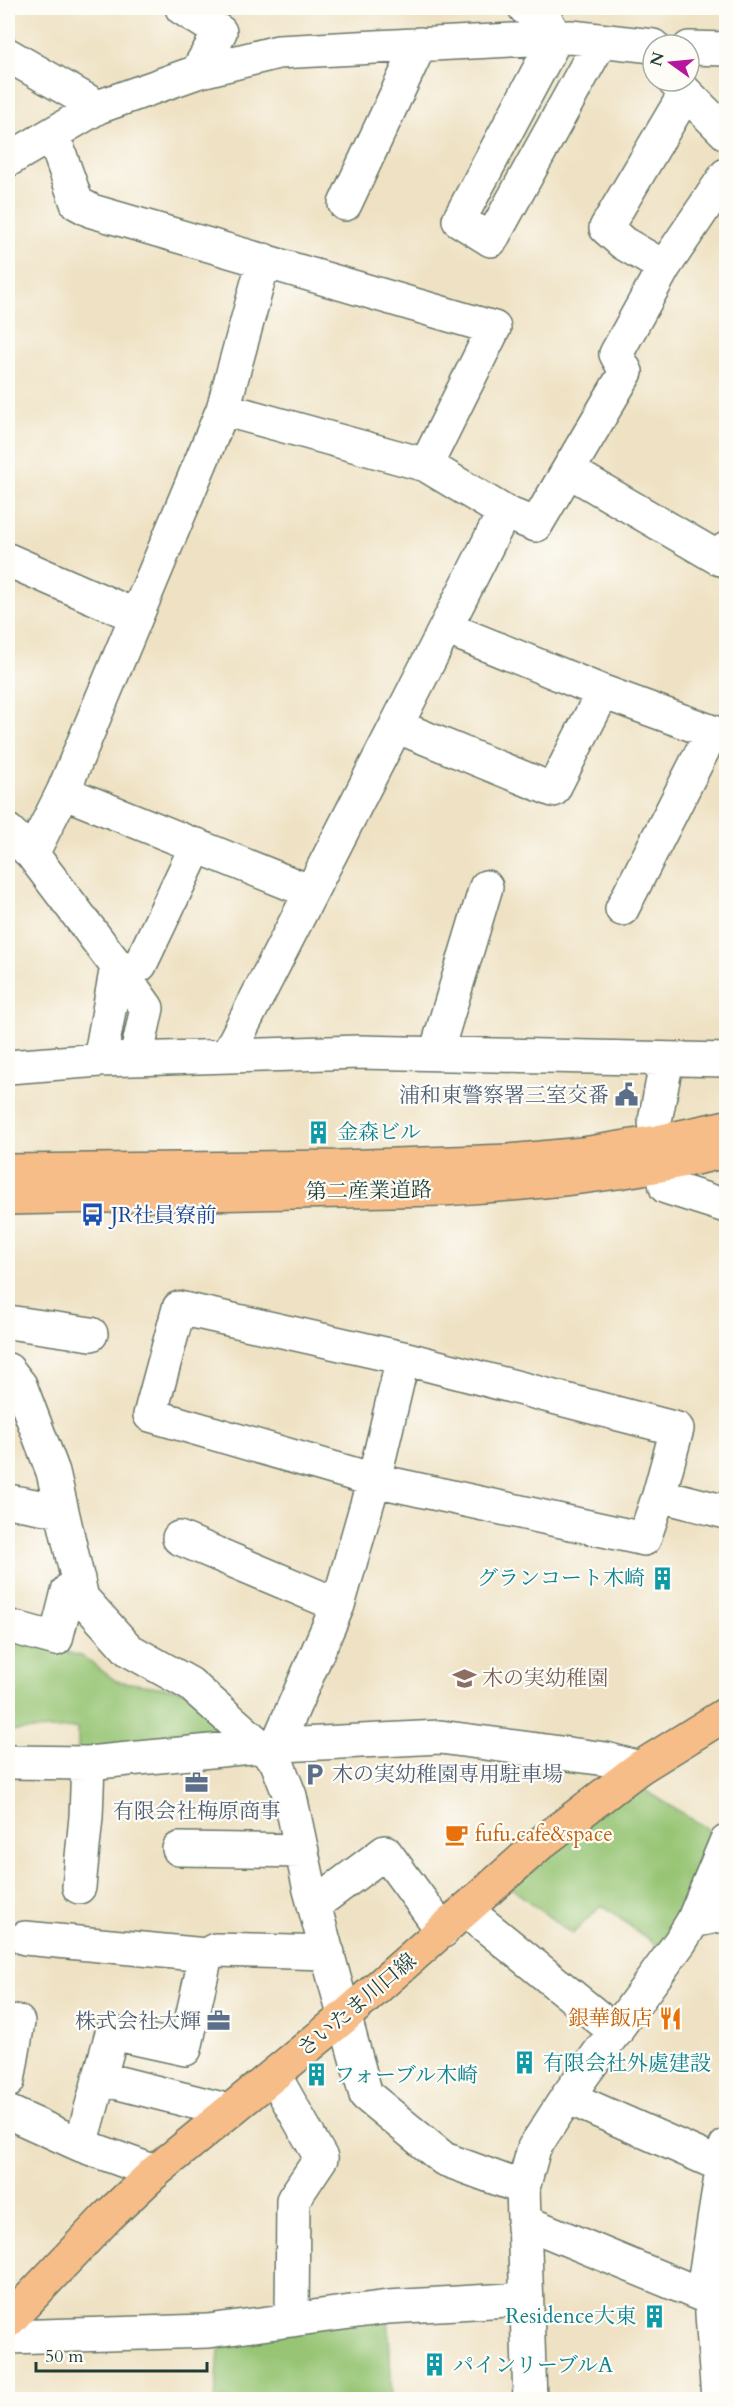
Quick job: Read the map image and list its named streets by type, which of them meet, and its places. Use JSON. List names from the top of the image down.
{
  "streets": {
    "main road": ["第二産業道路", "さいたま川口線"]
  },
  "places": {
    "public building": ["浦和東警察署三室交番"],
    "building": [
      "金森ビル",
      "グランコート木崎",
      "有限会社外處建設",
      "フォーブル木崎",
      "Residence大東",
      "パインリーブルA"
    ],
    "bus stop": ["JR社員寮前"],
    "school or university": ["木の実幼稚園"],
    "parking": ["木の実幼稚園専用駐車場"],
    "office": ["有限会社梅原商事", "株式会社大輝"],
    "cafe": ["fufu.cafe&space"],
    "restaurant": ["銀華飯店"]
  },
  "scale_bar": "50 m",
  "north": "left"
}
